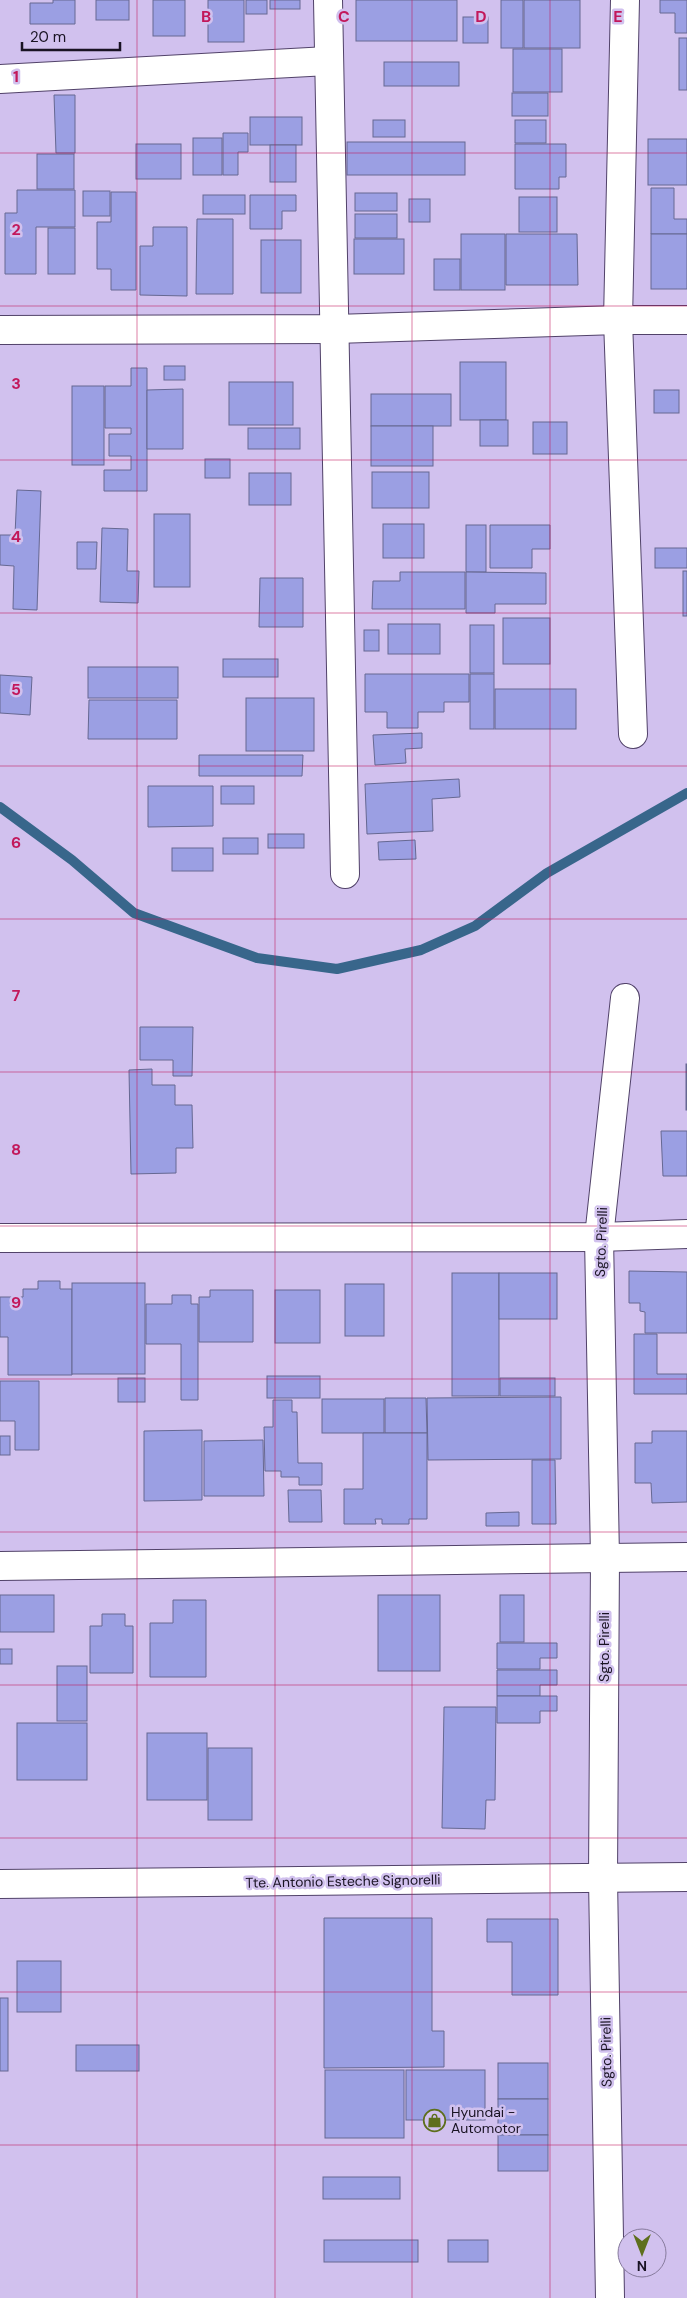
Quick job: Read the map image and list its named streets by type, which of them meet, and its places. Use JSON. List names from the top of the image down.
{
  "streets": {
    "street": ["Sgto. Pirelli", "Tte. Antonio Esteche Signorelli"]
  },
  "crossings": [
    ["Sgto. Pirelli", "Tte. Antonio Esteche Signorelli"]
  ],
  "places": {
    "shop": ["Hyundai - Automotor"]
  },
  "scale_bar": "20 m",
  "north": "bottom",
  "grid": {
    "columns": [
      "B",
      "C",
      "D",
      "E"
    ],
    "rows": [
      "1",
      "2",
      "3",
      "4",
      "5",
      "6",
      "7",
      "8",
      "9"
    ]
  }
}
